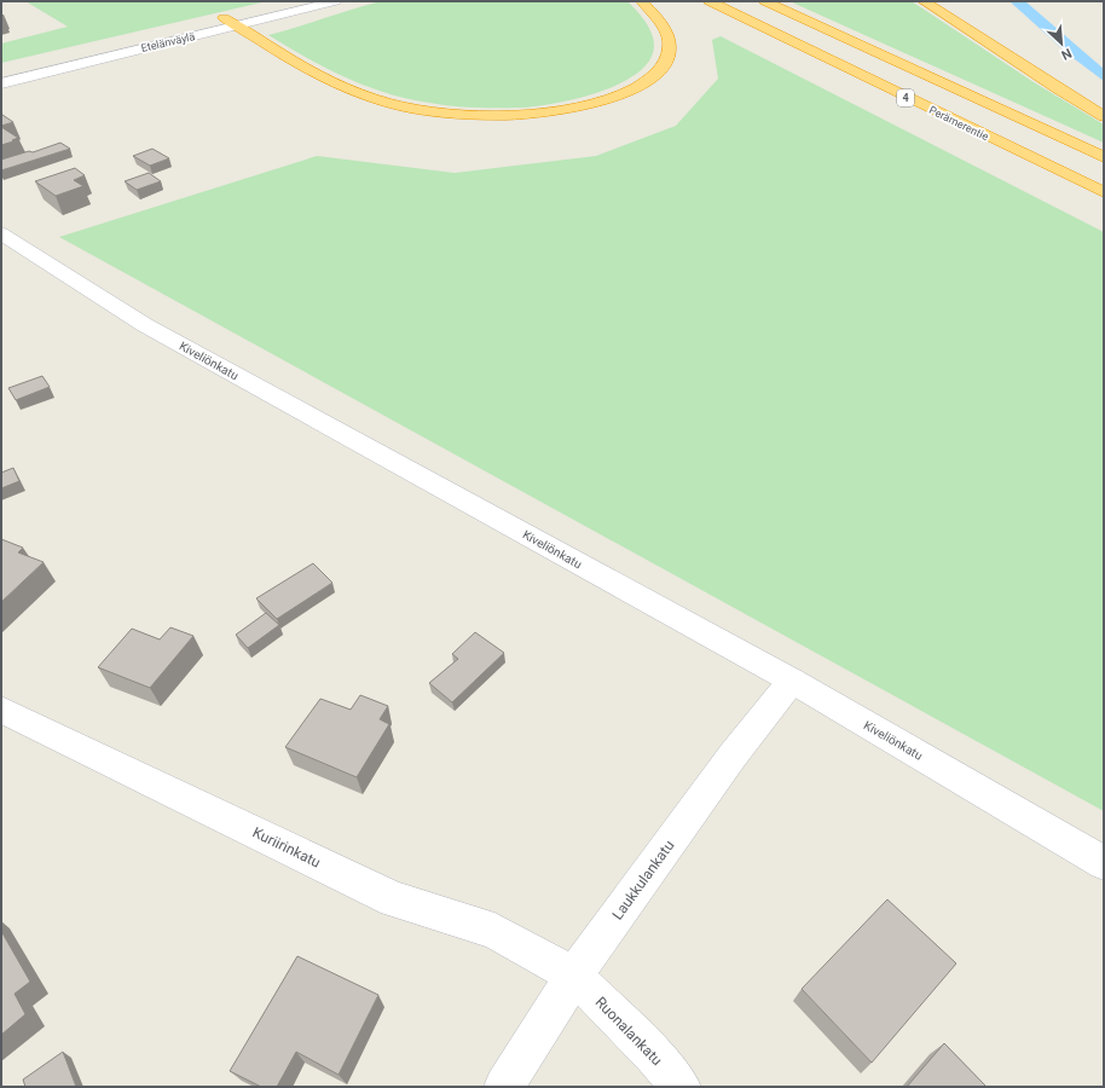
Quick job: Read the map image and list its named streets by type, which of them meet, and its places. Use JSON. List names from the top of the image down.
{
  "streets": {
    "highway": ["4", "Perämerentie"],
    "main road": [
      "Etelänväylä",
      "Kiveliönkatu",
      "Kuriirinkatu",
      "Laukkulankatu",
      "Ruonalankatu"
    ]
  },
  "crossings": [
    ["Kiveliönkatu", "Laukkulankatu"],
    ["Kuriirinkatu", "Laukkulankatu"],
    ["Kuriirinkatu", "Ruonalankatu"],
    ["Laukkulankatu", "Ruonalankatu"]
  ],
  "north": "bottom right"
}
